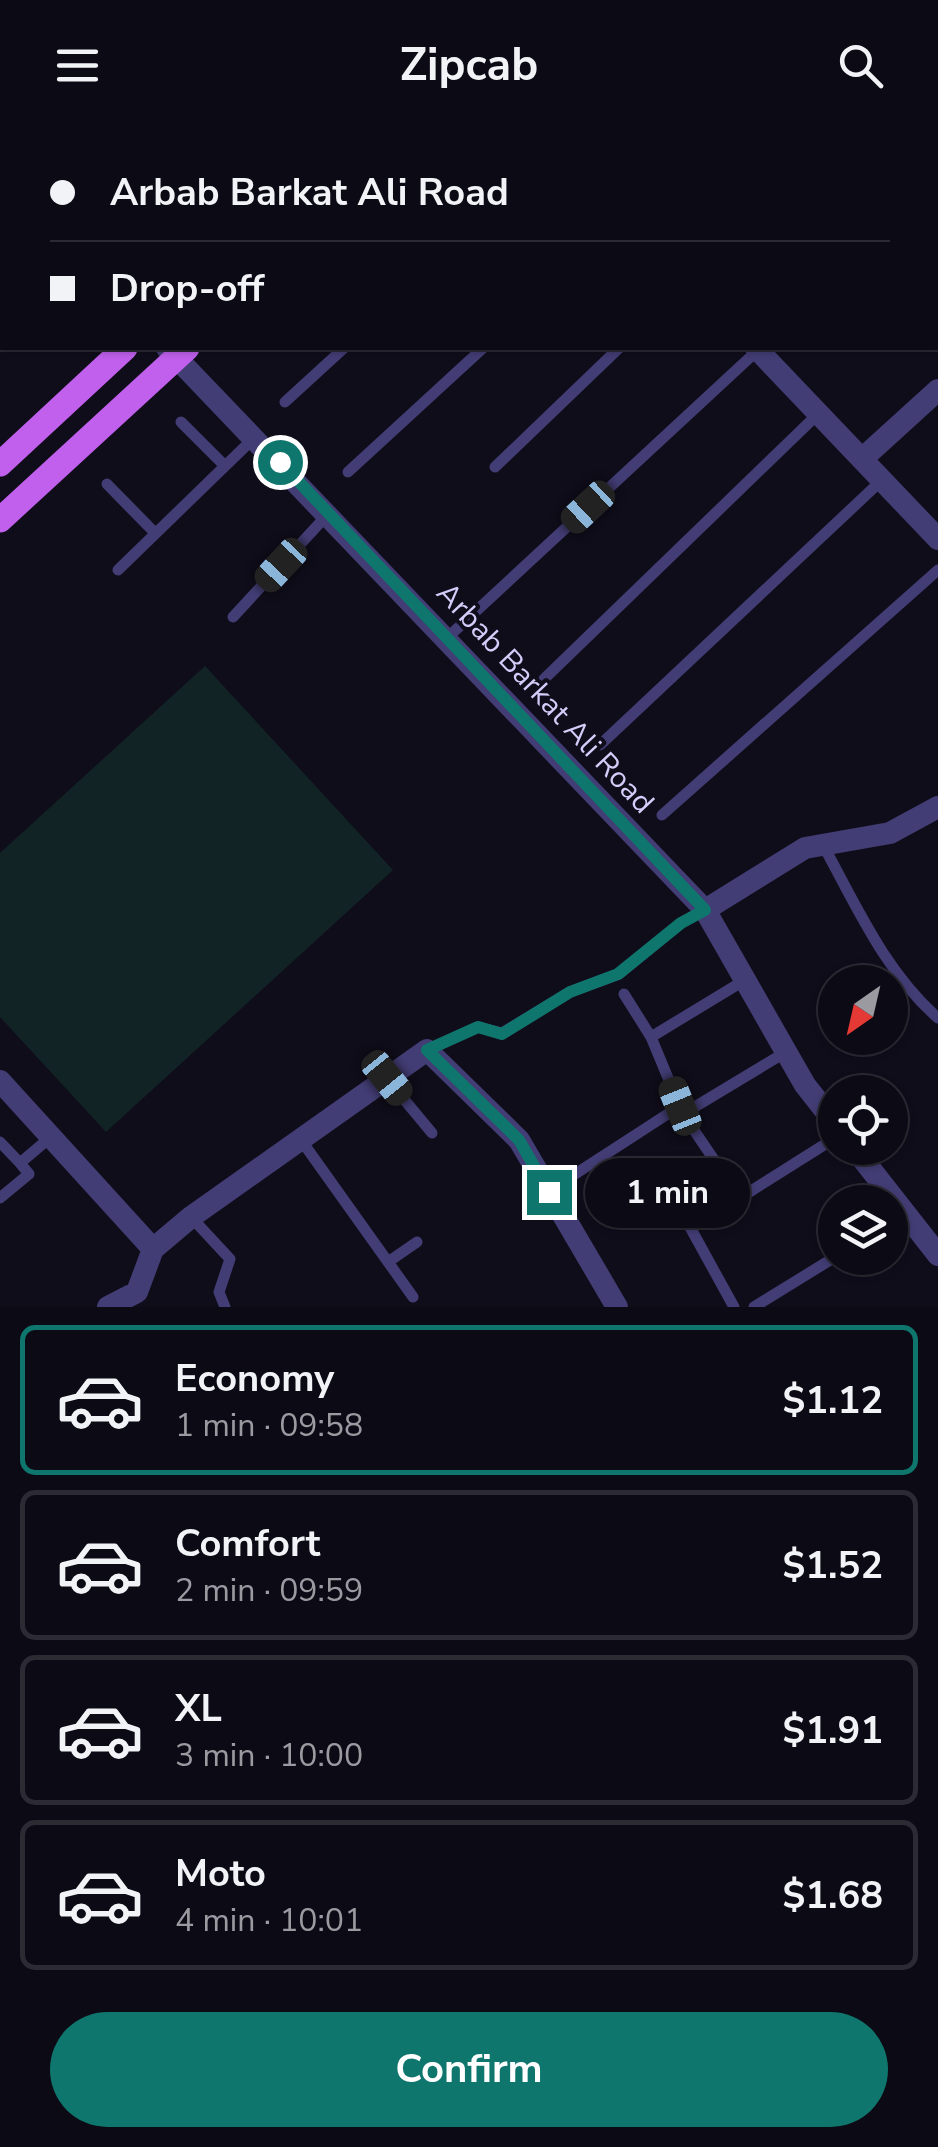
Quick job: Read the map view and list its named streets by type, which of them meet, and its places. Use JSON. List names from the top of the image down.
{
  "streets": {
    "street": ["Arbab Barkat Ali Road"]
  },
  "north": "bottom left",
  "page": {
    "header": "Zipcab",
    "banner": ["Arbab Barkat Ali Road", "Drop-off"],
    "bubble": "1 min",
    "list": [
      {
        "name": "Economy",
        "note": "1 min · 09:58",
        "value": "$1.12"
      },
      {
        "name": "Comfort",
        "note": "2 min · 09:59",
        "value": "$1.52"
      },
      {
        "name": "XL",
        "note": "3 min · 10:00",
        "value": "$1.91"
      },
      {
        "name": "Moto",
        "note": "4 min · 10:01",
        "value": "$1.68"
      }
    ],
    "buttons": "Confirm"
  }
}
